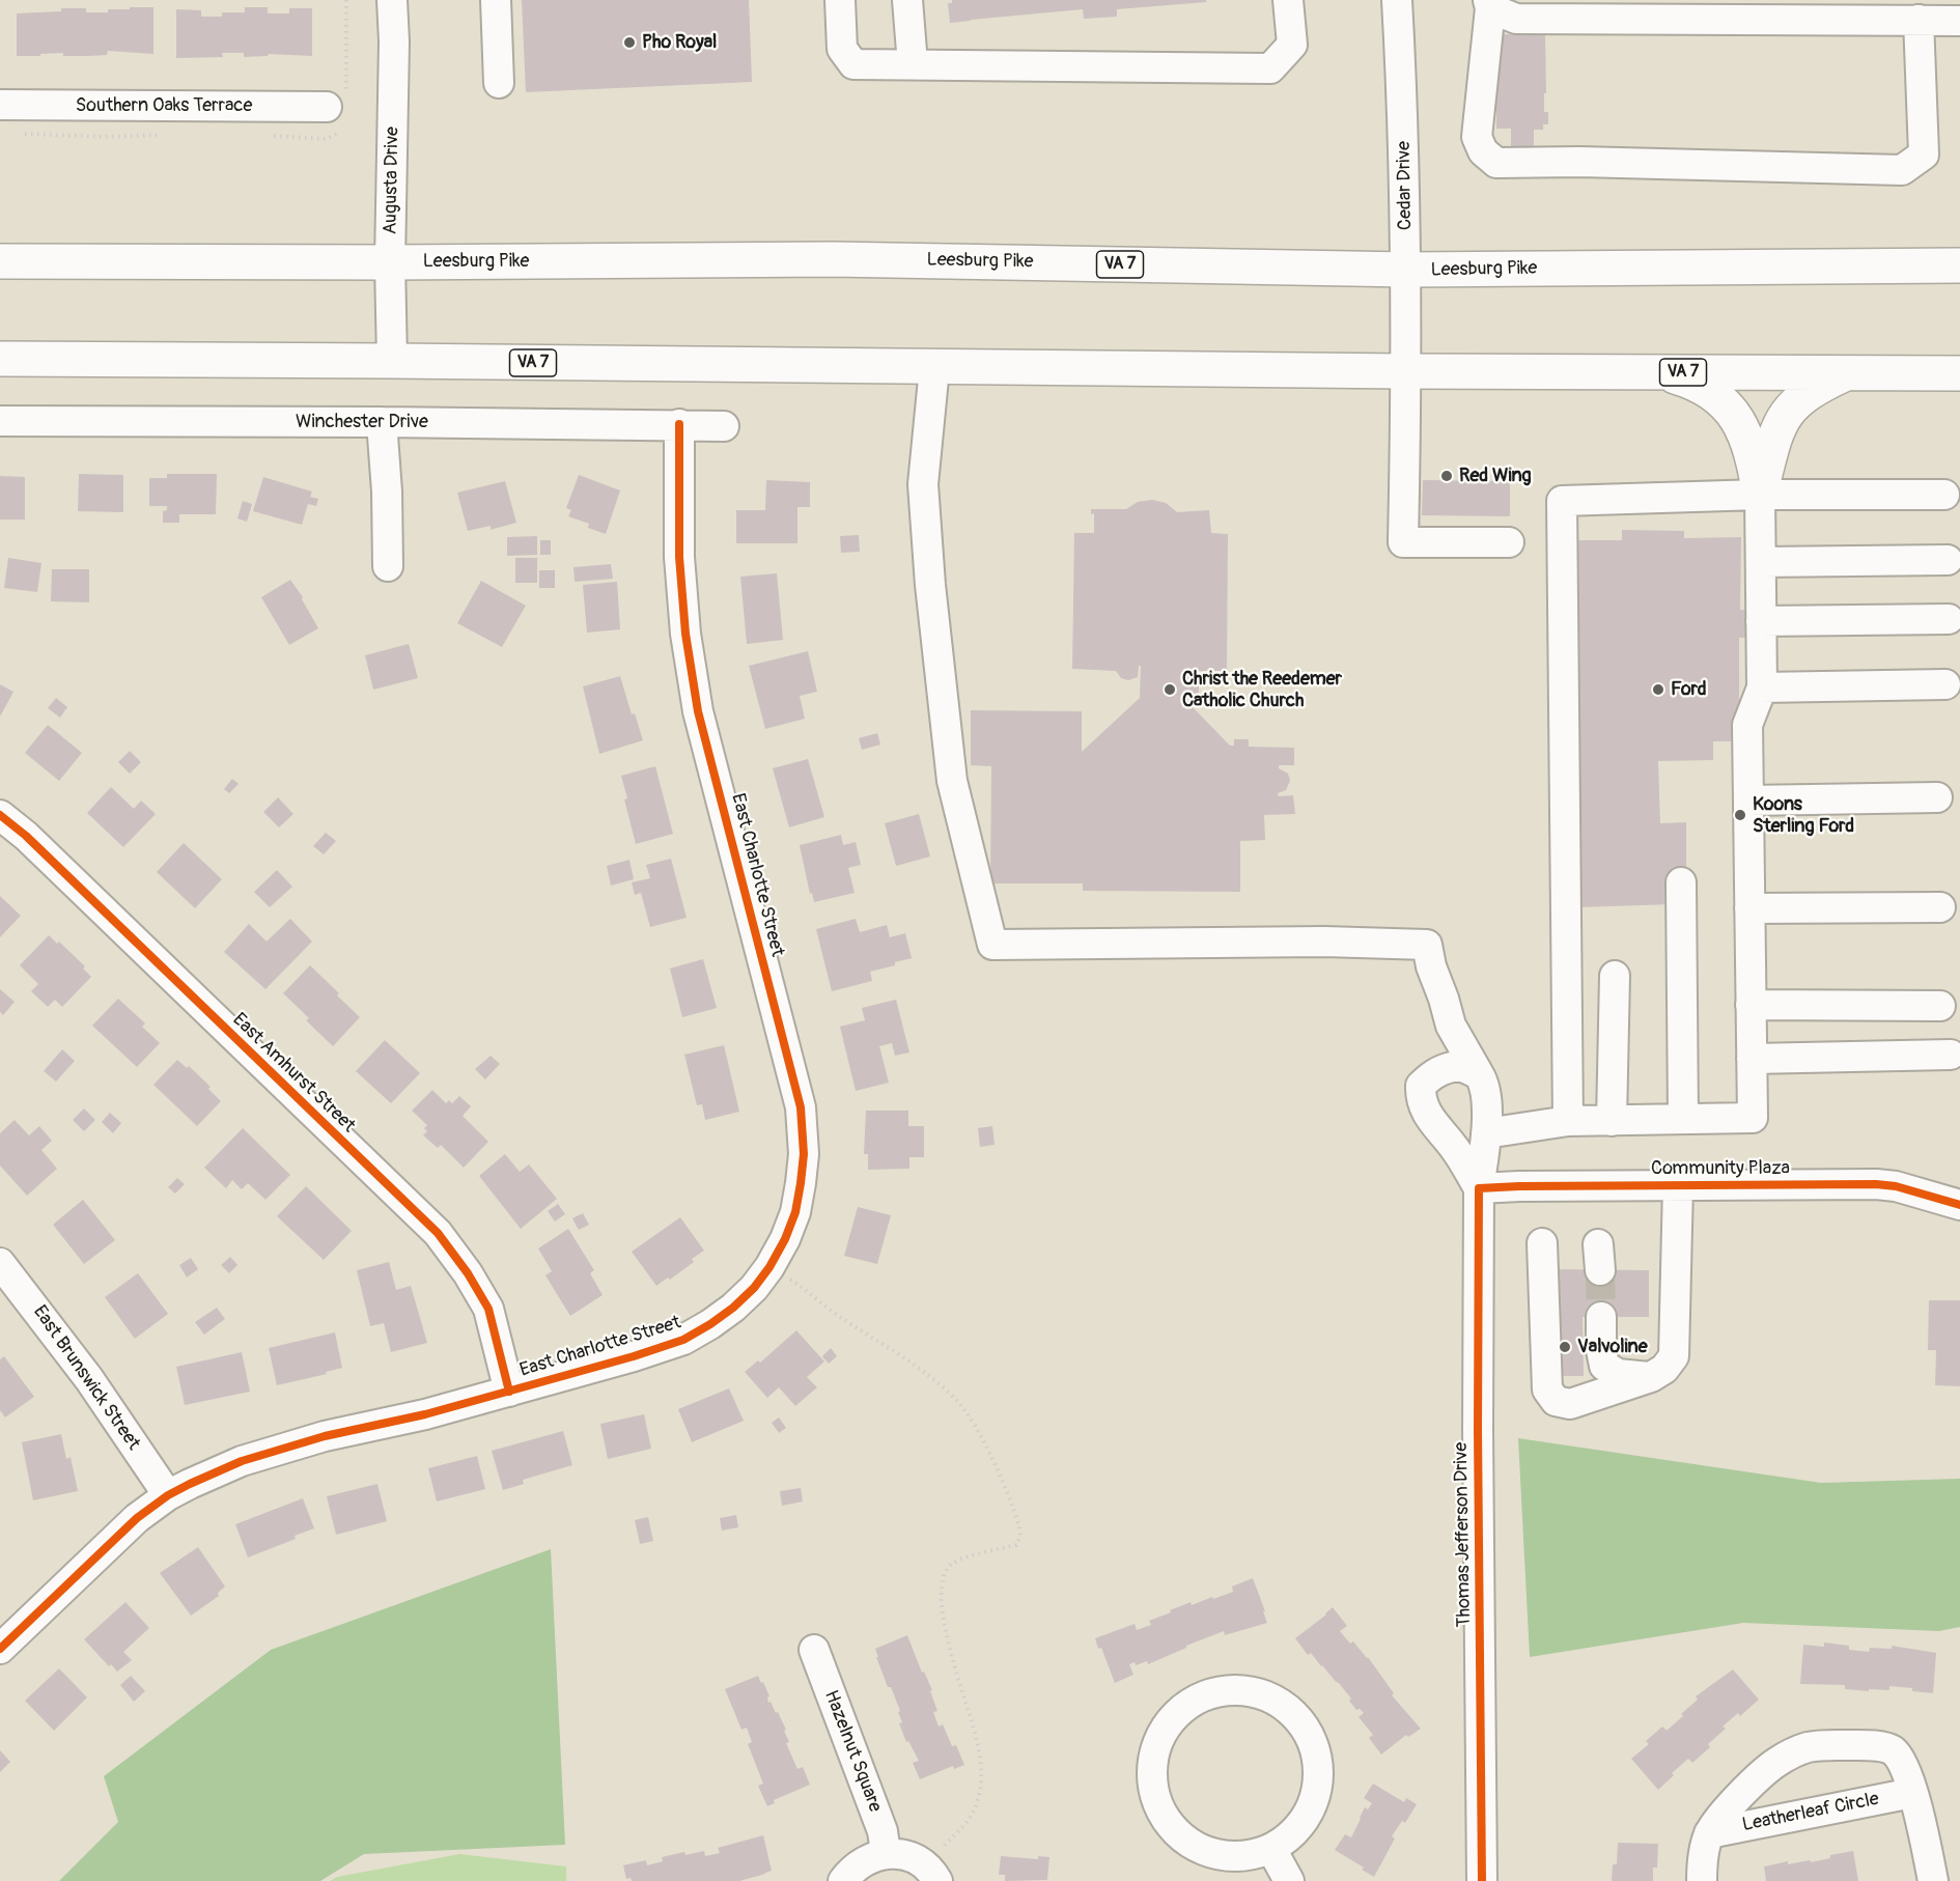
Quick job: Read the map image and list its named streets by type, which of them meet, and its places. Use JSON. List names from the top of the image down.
{
  "streets": {
    "highway": ["Leesburg Pike", "VA 7"],
    "street": [
      "Southern Oaks Terrace",
      "Augusta Drive",
      "Cedar Drive",
      "Winchester Drive",
      "East Charlotte Street",
      "East Amhurst Street",
      "Community Plaza",
      "East Brunswick Street",
      "Thomas Jefferson Drive",
      "Hazelnut Square",
      "Leatherleaf Circle"
    ]
  },
  "crossings": [
    ["Augusta Drive", "Leesburg Pike"],
    ["Augusta Drive", "VA 7"],
    ["Cedar Drive", "Leesburg Pike"],
    ["Cedar Drive", "VA 7"],
    ["VA 7", "Thomas Jefferson Drive"],
    ["Winchester Drive", "East Charlotte Street"],
    ["East Charlotte Street", "East Amhurst Street"],
    ["East Charlotte Street", "East Brunswick Street"],
    ["Community Plaza", "Thomas Jefferson Drive"]
  ],
  "places": [
    "Pho Royal",
    "Red Wing",
    "Christ the Reedemer Catholic Church",
    "Ford",
    "Koons Sterling Ford",
    "Valvoline"
  ]
}
